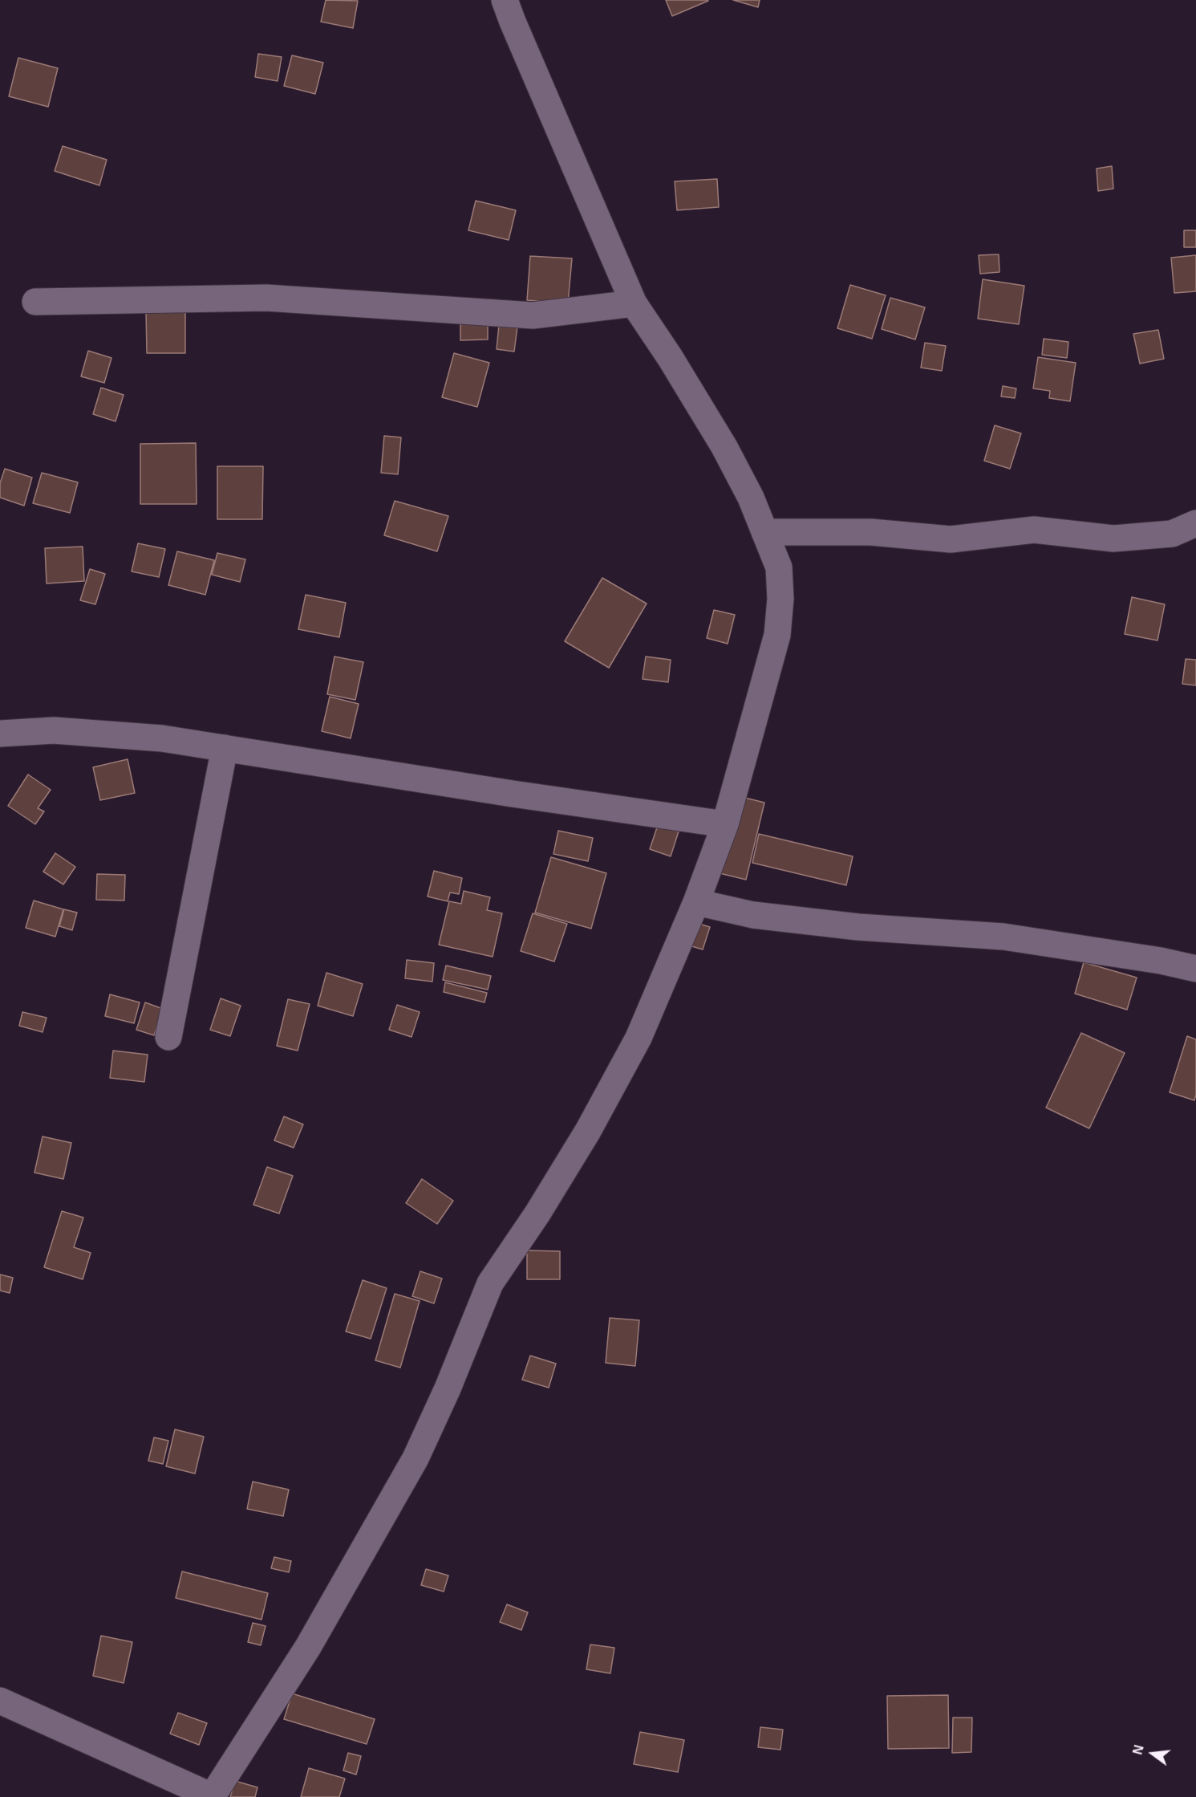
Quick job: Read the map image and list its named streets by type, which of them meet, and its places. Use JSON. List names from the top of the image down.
{
  "north": "left"
}
